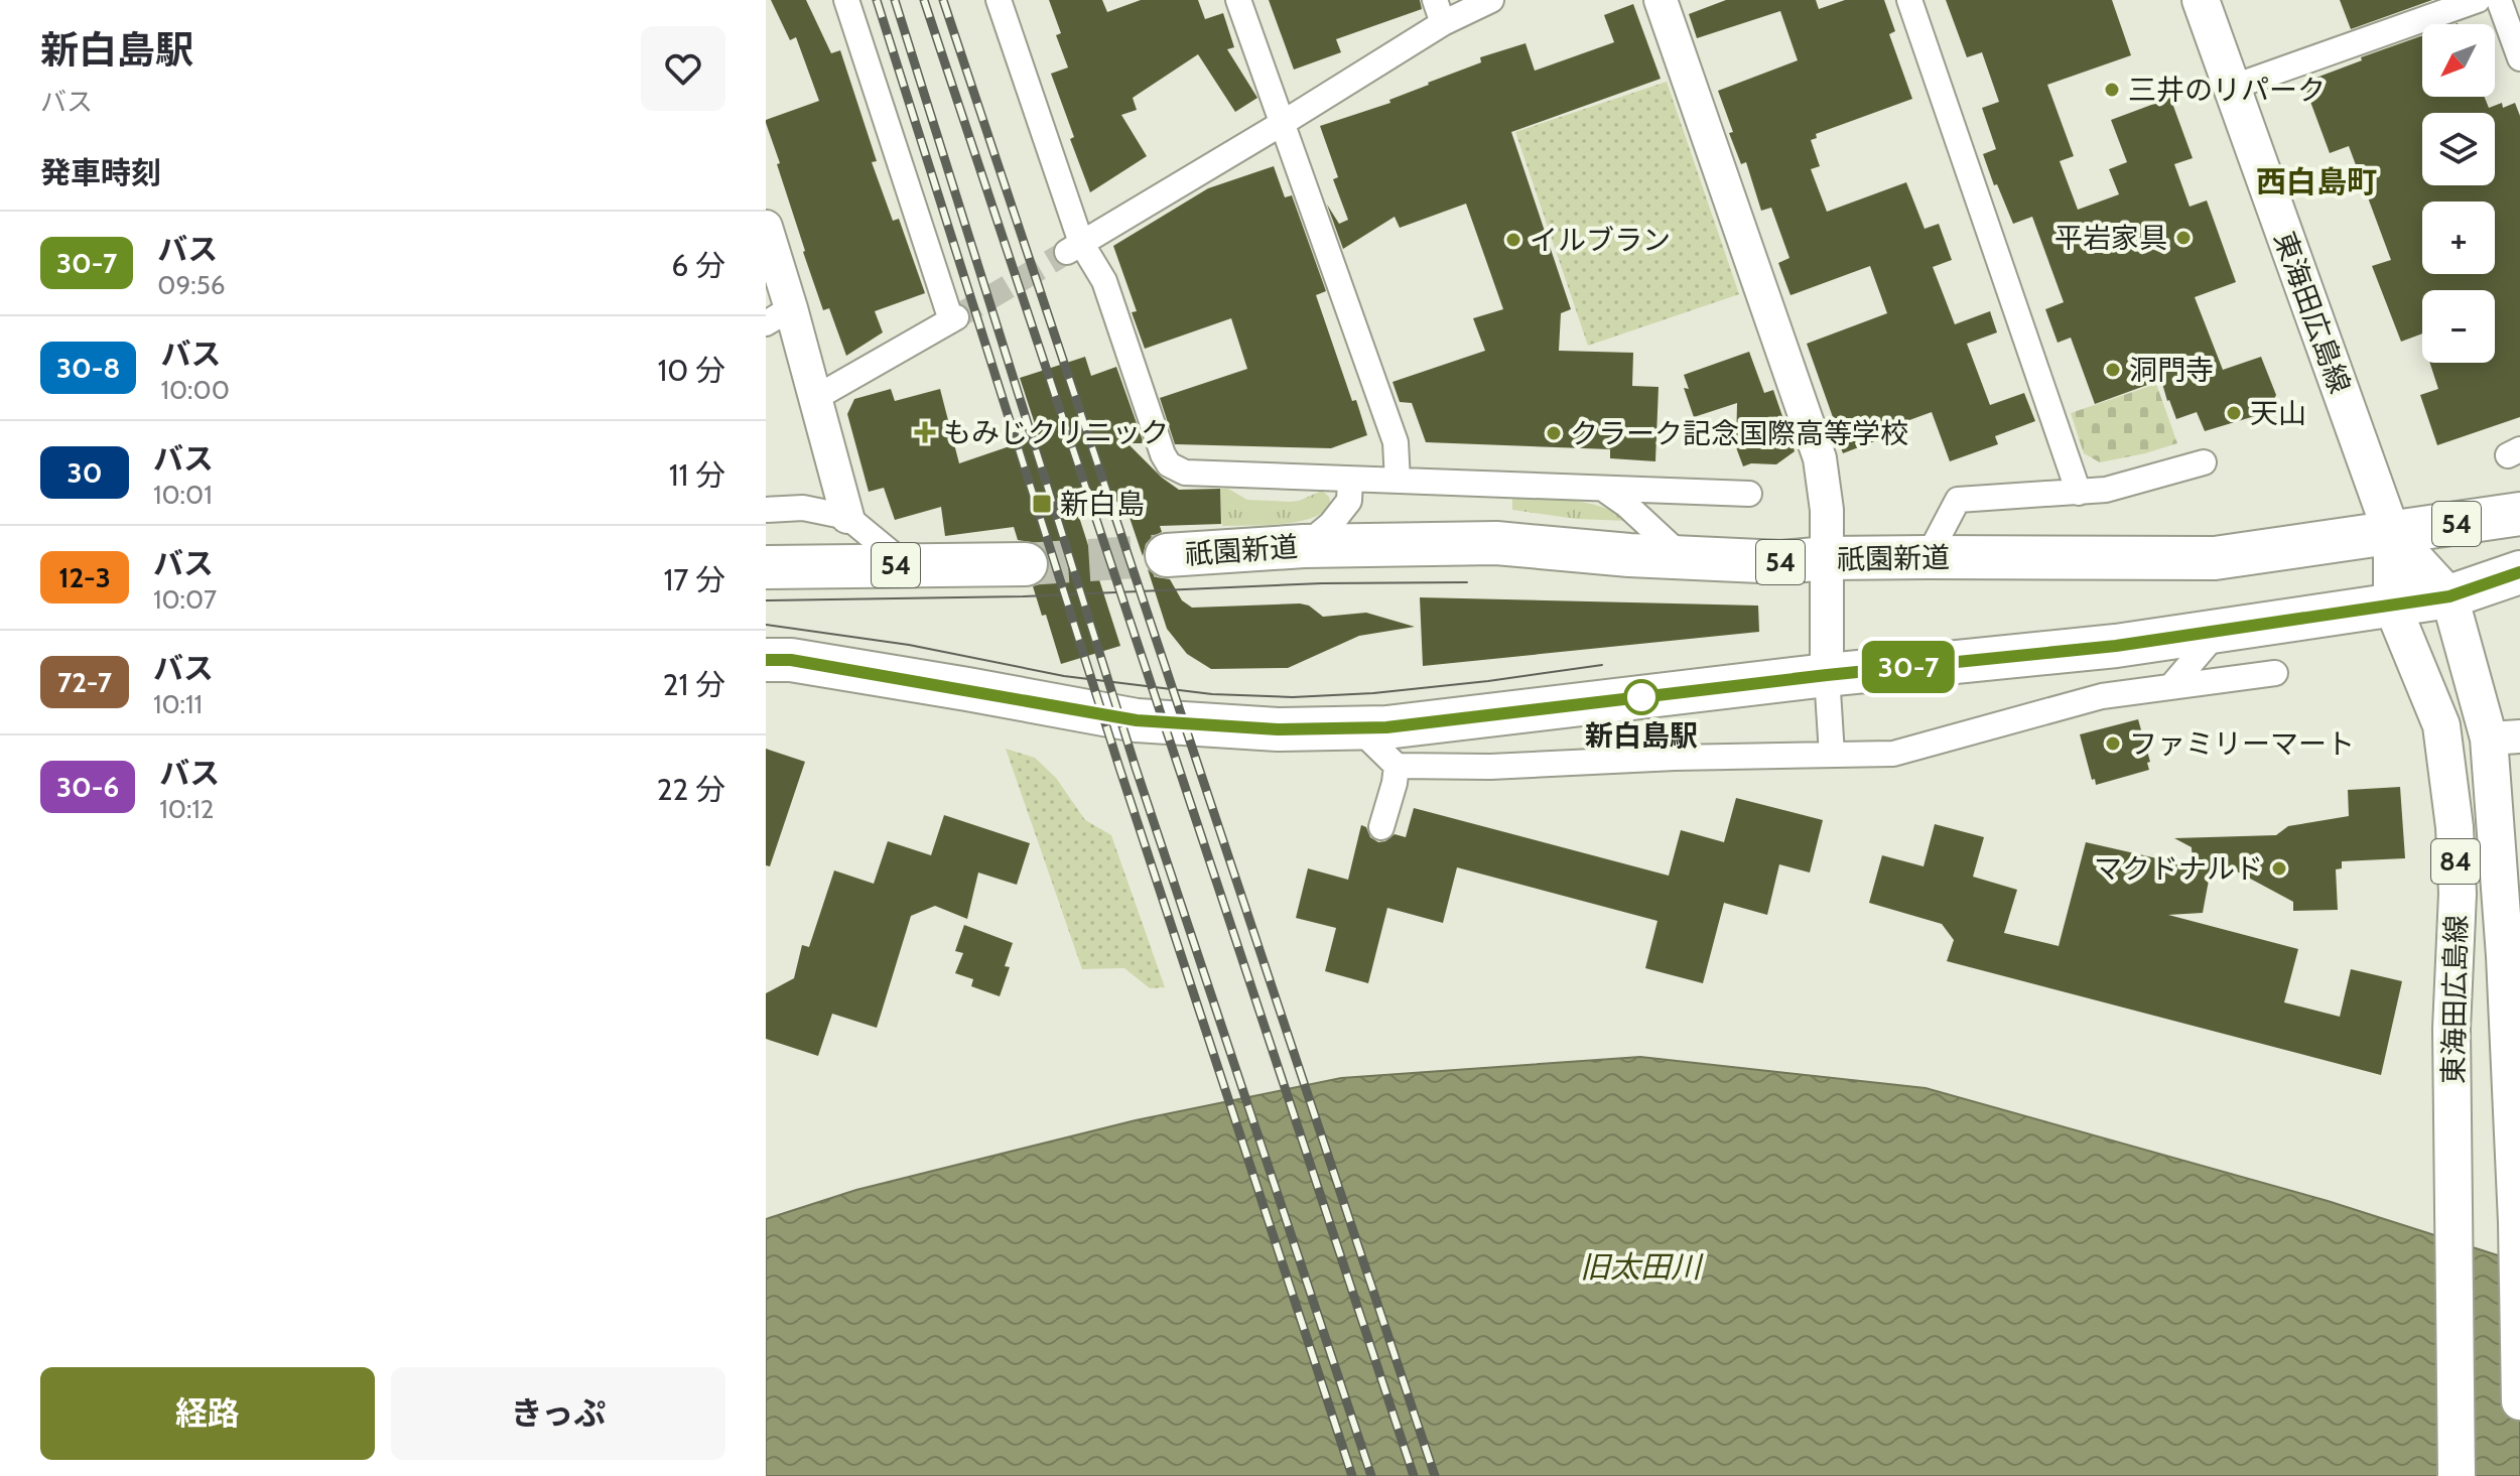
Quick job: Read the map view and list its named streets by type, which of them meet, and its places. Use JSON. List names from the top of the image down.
{
  "streets": {
    "highway": ["54", "祇園新道"],
    "main road": ["東海田広島線", "84"]
  },
  "crossings": [
    ["東海田広島線", "54"],
    ["東海田広島線", "祇園新道"]
  ],
  "districts": ["西白島町"],
  "water": ["旧太田川"],
  "places": {
    "other": [
      "三井のリパーク",
      "平岩家具",
      "イルブラン",
      "洞門寺",
      "天山",
      "クラーク記念国際高等学校",
      "新白島駅",
      "ファミリーマート",
      "マクドナルド"
    ],
    "health": ["もみじクリニック"],
    "transit": ["新白島"]
  },
  "lines": ["bus line 30-7"],
  "north": "bottom left",
  "page": {
    "heading": [
      ["新白島駅", "バス"],
      "発車時刻"
    ],
    "on_map": "30-7",
    "map_buttons": ["+", "−"],
    "list": [
      {
        "mark": "30-7",
        "name": "バス",
        "note": "09:56",
        "value": "6 分"
      },
      {
        "mark": "30-8",
        "name": "バス",
        "note": "10:00",
        "value": "10 分"
      },
      {
        "mark": "30",
        "name": "バス",
        "note": "10:01",
        "value": "11 分"
      },
      {
        "mark": "12-3",
        "name": "バス",
        "note": "10:07",
        "value": "17 分"
      },
      {
        "mark": "72-7",
        "name": "バス",
        "note": "10:11",
        "value": "21 分"
      },
      {
        "mark": "30-6",
        "name": "バス",
        "note": "10:12",
        "value": "22 分"
      }
    ],
    "buttons": ["経路", "きっぷ"]
  }
}
